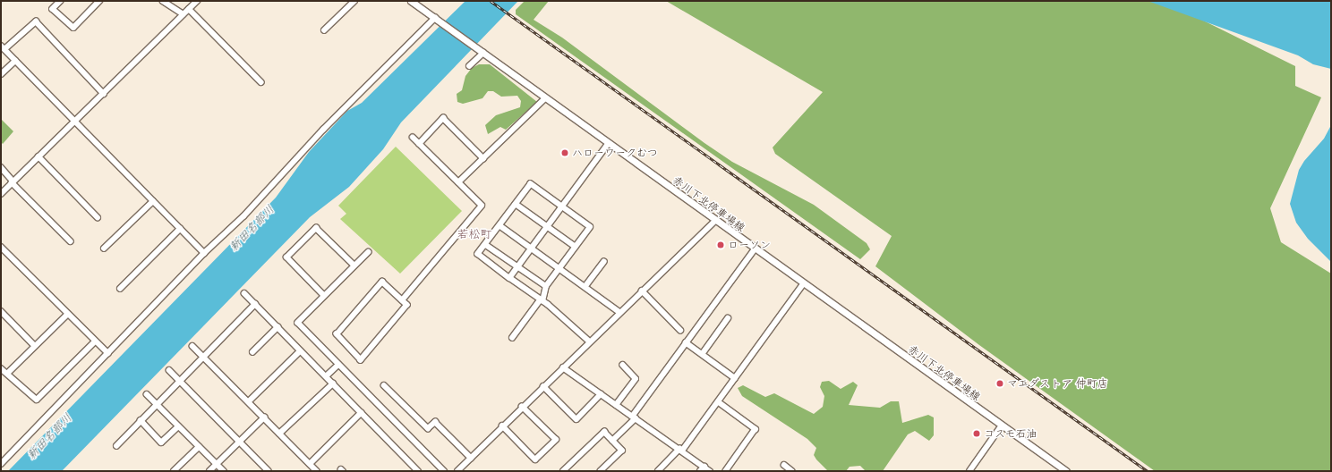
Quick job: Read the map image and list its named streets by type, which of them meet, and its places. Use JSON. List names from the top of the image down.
{
  "streets": {
    "main road": ["赤川下北停車場線"]
  },
  "districts": ["若松町"],
  "water": ["新田名部川"],
  "places": [
    "ハローワークむつ",
    "ローソン",
    "マエダストア 仲町店",
    "コスモ石油"
  ]
}
